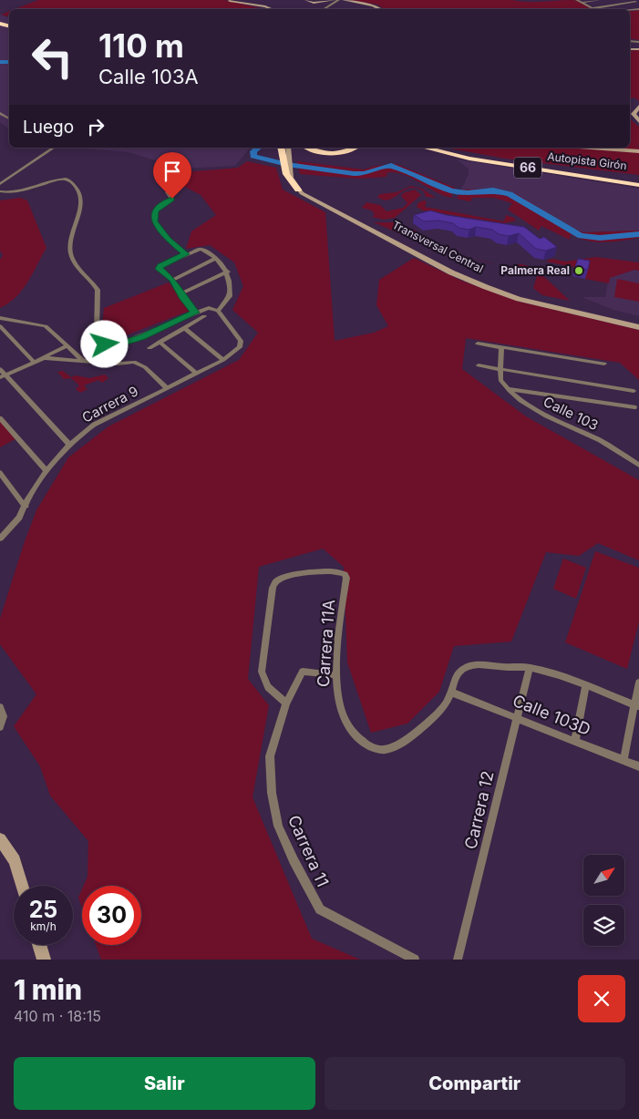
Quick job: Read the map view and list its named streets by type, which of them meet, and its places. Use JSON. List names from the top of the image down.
{
  "streets": {
    "highway": ["Autopista Girón", "66"],
    "main road": ["Transversal Central"],
    "street": [
      "Carrera 9",
      "Calle 103",
      "Carrera 11A",
      "Calle 103D",
      "Carrera 12",
      "Carrera 11"
    ]
  },
  "crossings": [
    ["Carrera 11A", "Calle 103D"],
    ["Carrera 11A", "Carrera 11"],
    ["Calle 103D", "Carrera 12"]
  ],
  "places": ["Palmera Real"],
  "north": "top right",
  "page": {
    "turn": ["110 m", "Calle 103A"],
    "then": "Luego",
    "speed": "25 km/h",
    "limit": "30",
    "heading": ["1 min", "410 m · 18:15"],
    "buttons": ["Salir", "Compartir"]
  }
}
